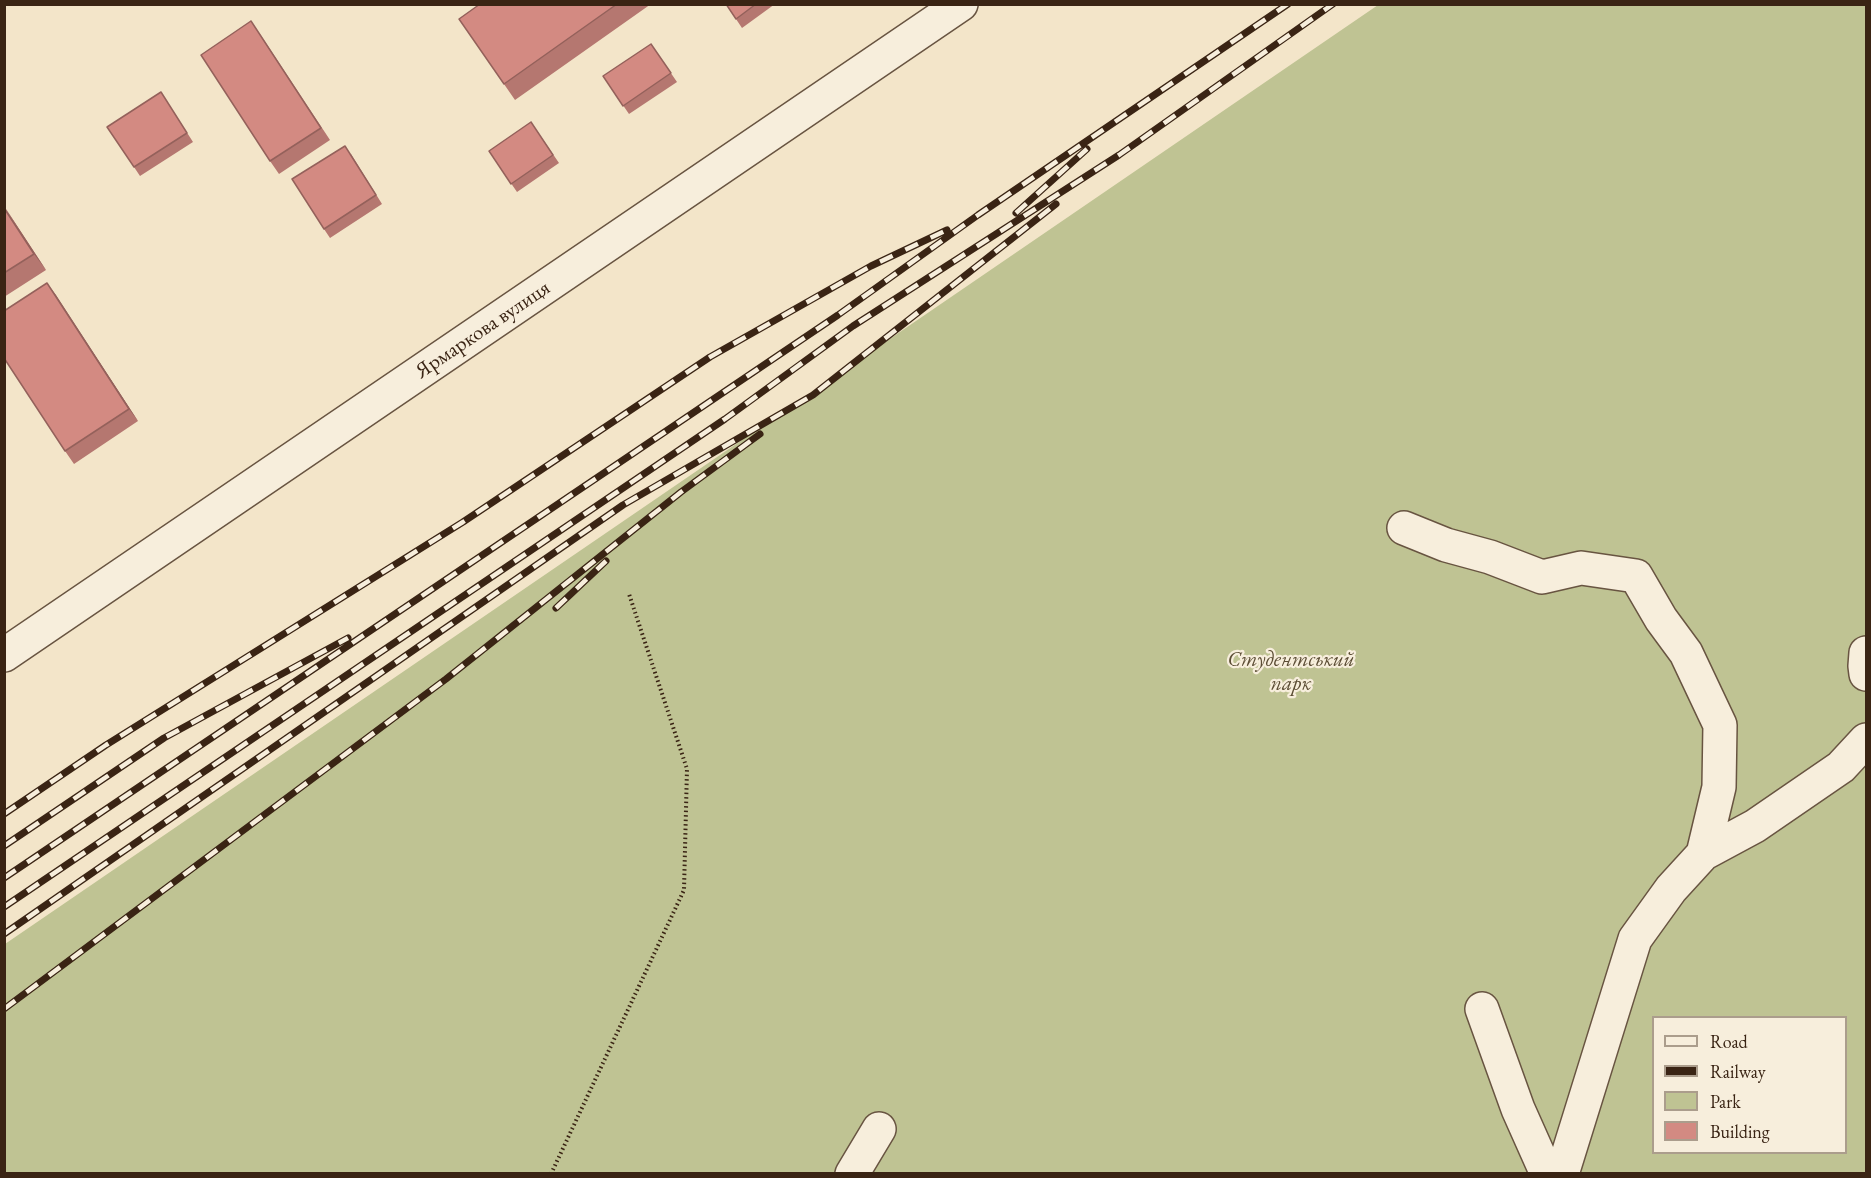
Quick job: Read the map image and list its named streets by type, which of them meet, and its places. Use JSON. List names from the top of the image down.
{
  "streets": {
    "street": ["Ярмаркова вулиця"]
  },
  "parks": ["Студентський парк"],
  "legend": [
    "Road",
    "Railway",
    "Park",
    "Building"
  ]
}
